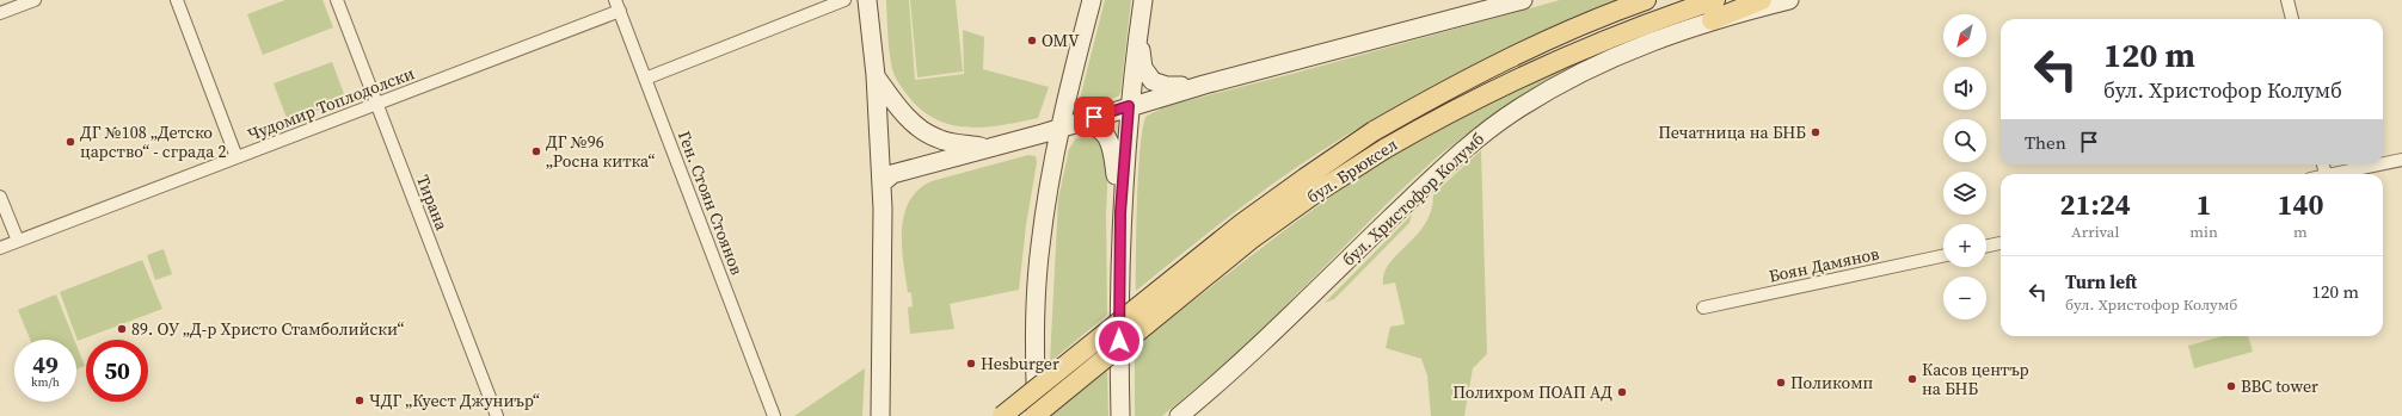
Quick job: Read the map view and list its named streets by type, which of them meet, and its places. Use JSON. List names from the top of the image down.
{
  "streets": {
    "main road": ["бул. Брюксел", "бул. Христофор Колумб"],
    "street": [
      "Чудомир Топлодолски",
      "Тирана",
      "Ген. Стоян Стоянов",
      "Боян Дамянов"
    ]
  },
  "crossings": [
    ["Чудомир Топлодолски", "Тирана"],
    ["Чудомир Топлодолски", "Ген. Стоян Стоянов"]
  ],
  "places": [
    "OMV",
    "Печатница на БНБ",
    "ДГ №108 „Детско царство“ - сграда 2",
    "ДГ №96 „Росна китка“",
    "89. ОУ „Д-р Христо Стамболийски“",
    "Hesburger",
    "Касов център на БНБ",
    "Поликомп",
    "BBC tower",
    "Полихром ПОАП АД",
    "ЧДГ „Куест Джуниър“"
  ],
  "north": "bottom left",
  "page": {
    "map_buttons": ["+", "−"],
    "turn": ["120 m", "бул. Христофор Колумб"],
    "then": "Then",
    "eta": [
      "21:24",
      "Arrival",
      "1",
      "min",
      "140",
      "m"
    ],
    "list": [
      {
        "name": "Turn left",
        "note": "бул. Христофор Колумб",
        "value": "120 m"
      }
    ],
    "speed": "49 km/h",
    "limit": "50"
  }
}
